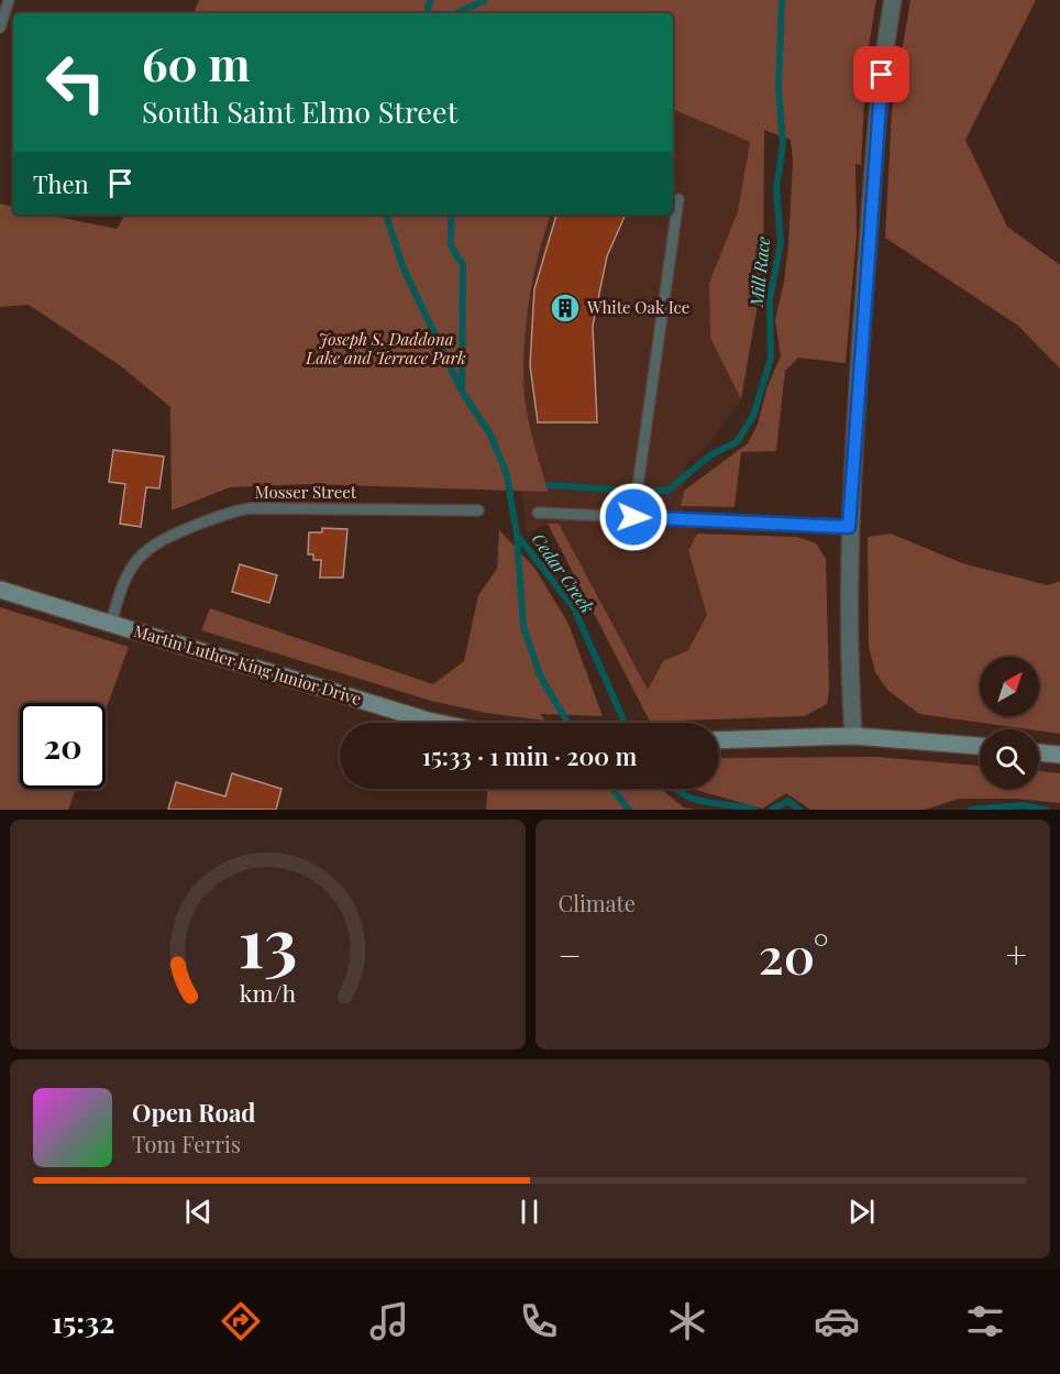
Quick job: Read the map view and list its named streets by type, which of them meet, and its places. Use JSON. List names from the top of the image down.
{
  "streets": {
    "main road": ["Martin Luther King Junior Drive"],
    "lane": ["Mosser Street"]
  },
  "crossings": [
    ["Mosser Street", "Martin Luther King Junior Drive"]
  ],
  "water": ["Mill Race", "Cedar Creek"],
  "parks": ["Joseph S. Daddona Lake and Terrace Park"],
  "places": {
    "building": ["White Oak Ice"]
  },
  "north": "top right",
  "page": {
    "turn": ["60 m", "South Saint Elmo Street"],
    "then": "Then",
    "limit": "20",
    "trip": "15:33 · 1 min · 200 m",
    "tile": "Climate",
    "heat": ["−", "20°", "+"],
    "song": ["Open Road", "Tom Ferris"],
    "tabs": "15:32",
    "gauge": ["13", "km/h"]
  }
}
